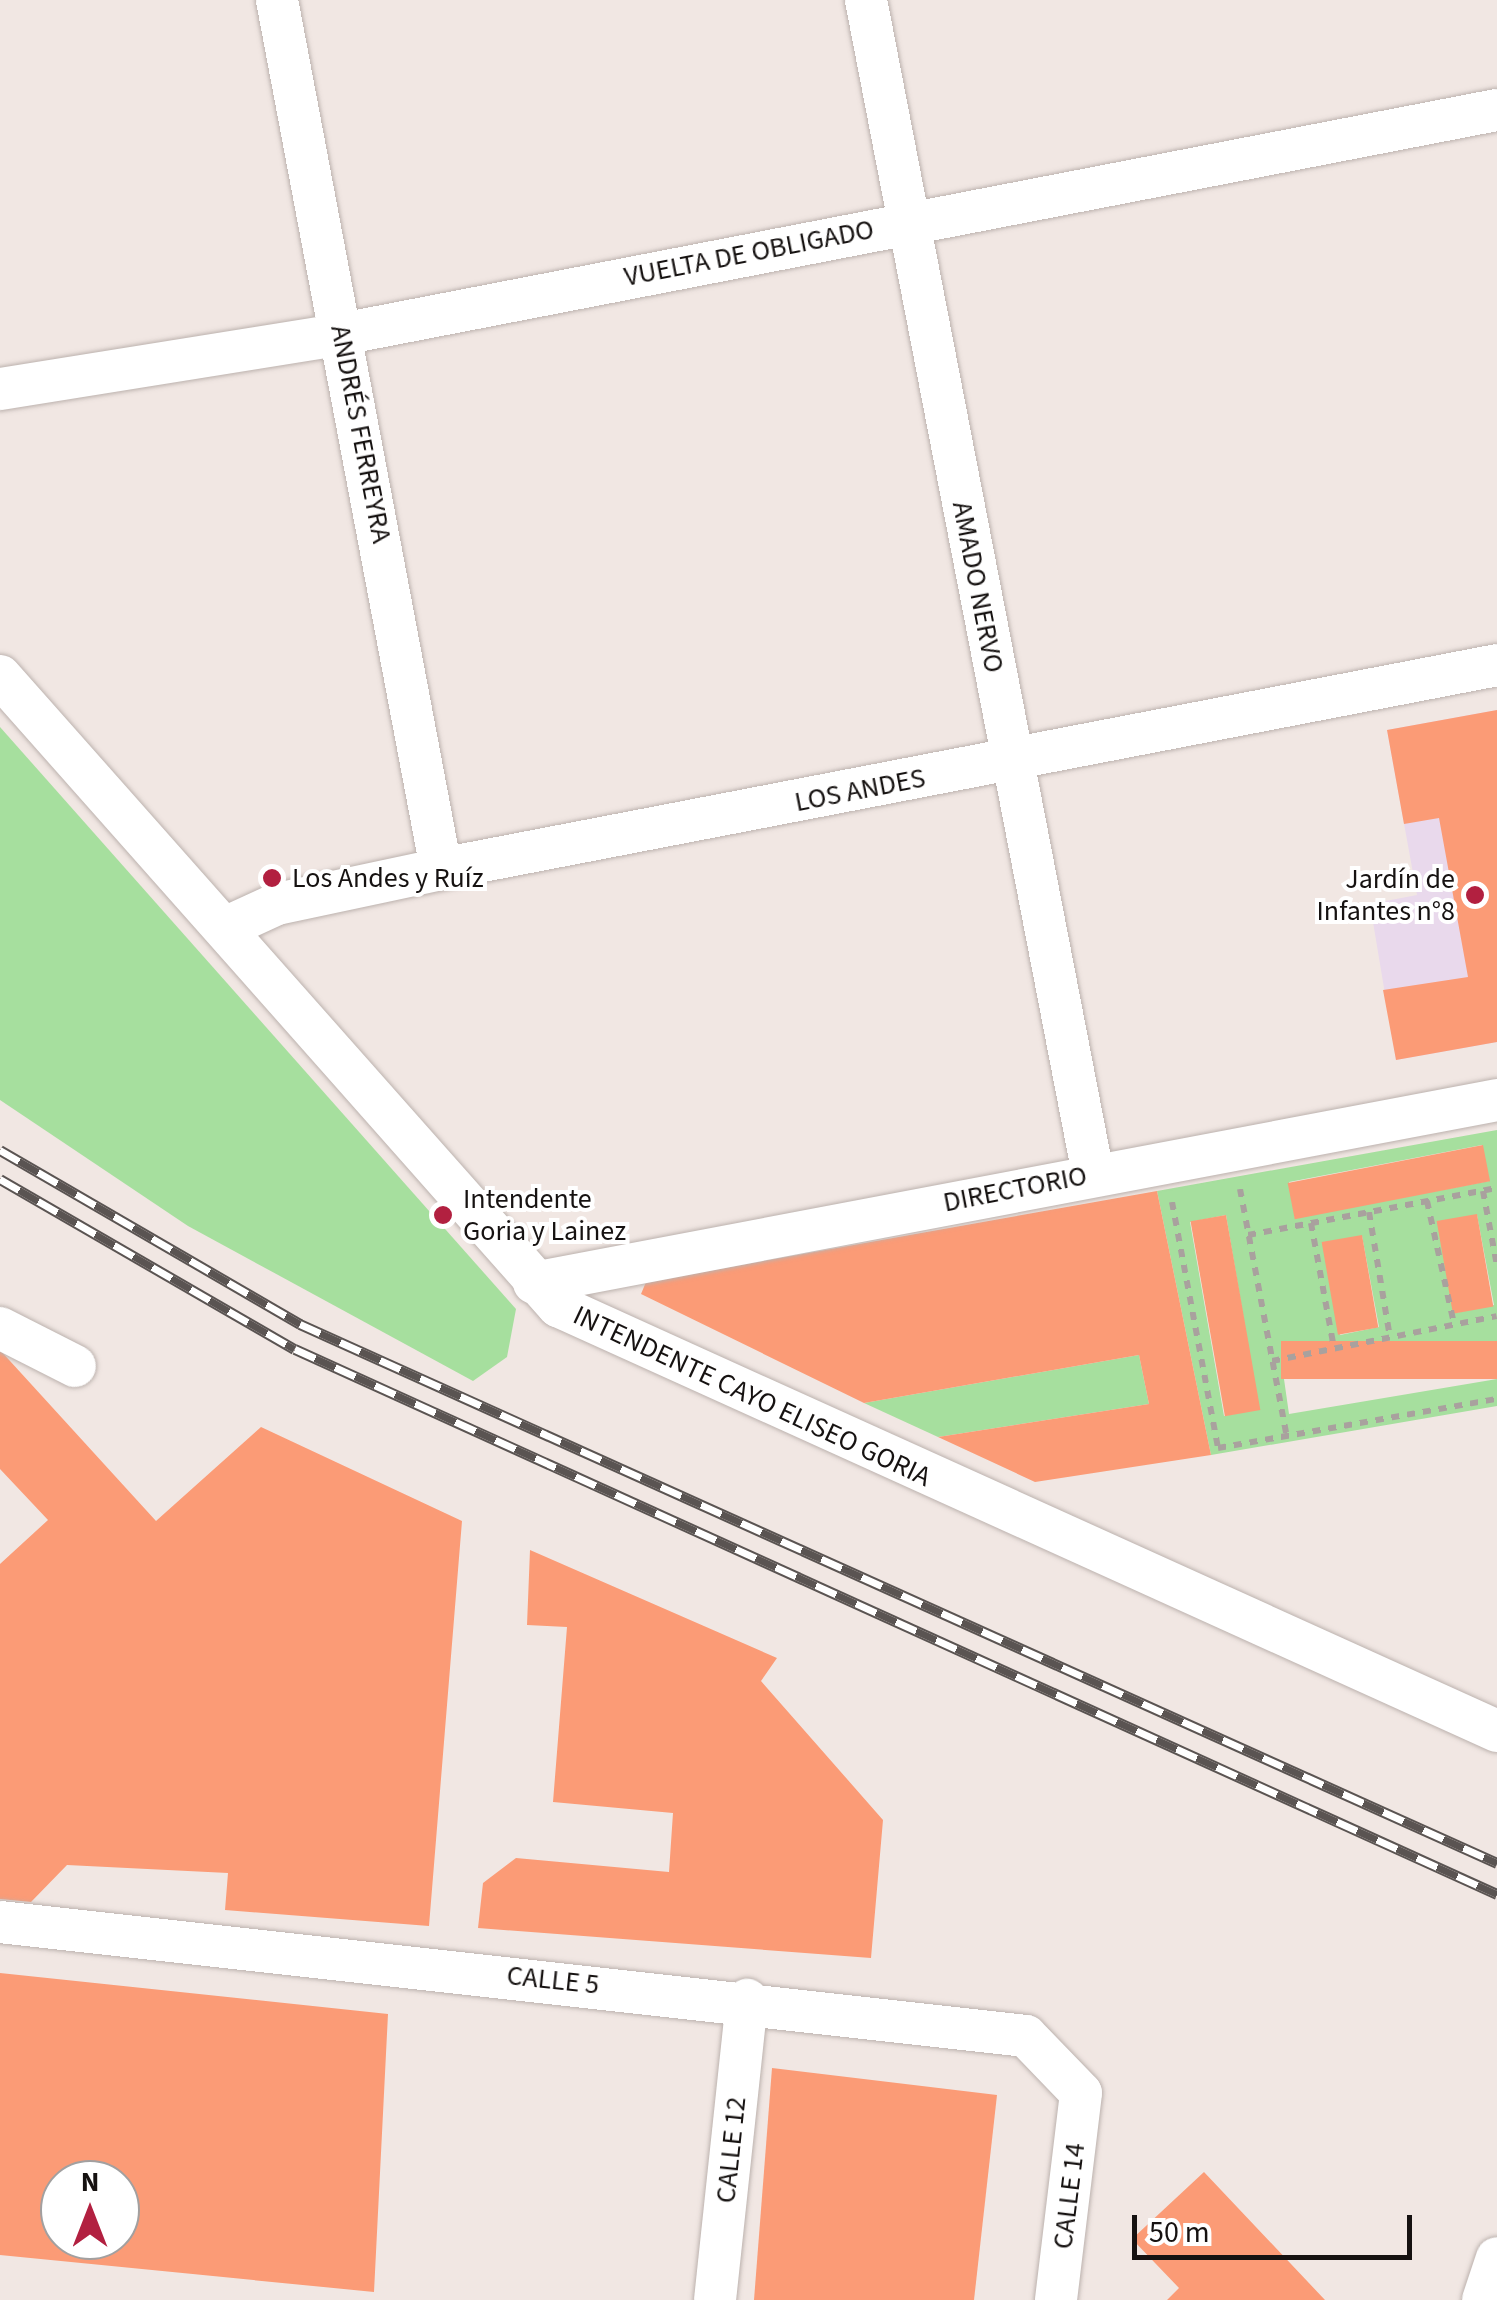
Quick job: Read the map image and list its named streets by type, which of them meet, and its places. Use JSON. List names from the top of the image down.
{
  "streets": {
    "street": [
      "VUELTA DE OBLIGADO",
      "ANDRÉS FERREYRA",
      "AMADO NERVO",
      "LOS ANDES",
      "DIRECTORIO",
      "INTENDENTE CAYO ELISEO GORIA",
      "CALLE 5",
      "CALLE 12",
      "CALLE 14"
    ]
  },
  "crossings": [
    ["VUELTA DE OBLIGADO", "ANDRÉS FERREYRA"],
    ["VUELTA DE OBLIGADO", "AMADO NERVO"],
    ["ANDRÉS FERREYRA", "LOS ANDES"],
    ["AMADO NERVO", "LOS ANDES"],
    ["AMADO NERVO", "DIRECTORIO"],
    ["LOS ANDES", "INTENDENTE CAYO ELISEO GORIA"],
    ["DIRECTORIO", "INTENDENTE CAYO ELISEO GORIA"],
    ["CALLE 5", "CALLE 12"],
    ["CALLE 5", "CALLE 14"]
  ],
  "places": ["Los Andes y Ruíz", "Jardín de Infantes n°8", "Intendente Goria y Lainez"],
  "scale_bar": "50 m",
  "north": "top"
}
